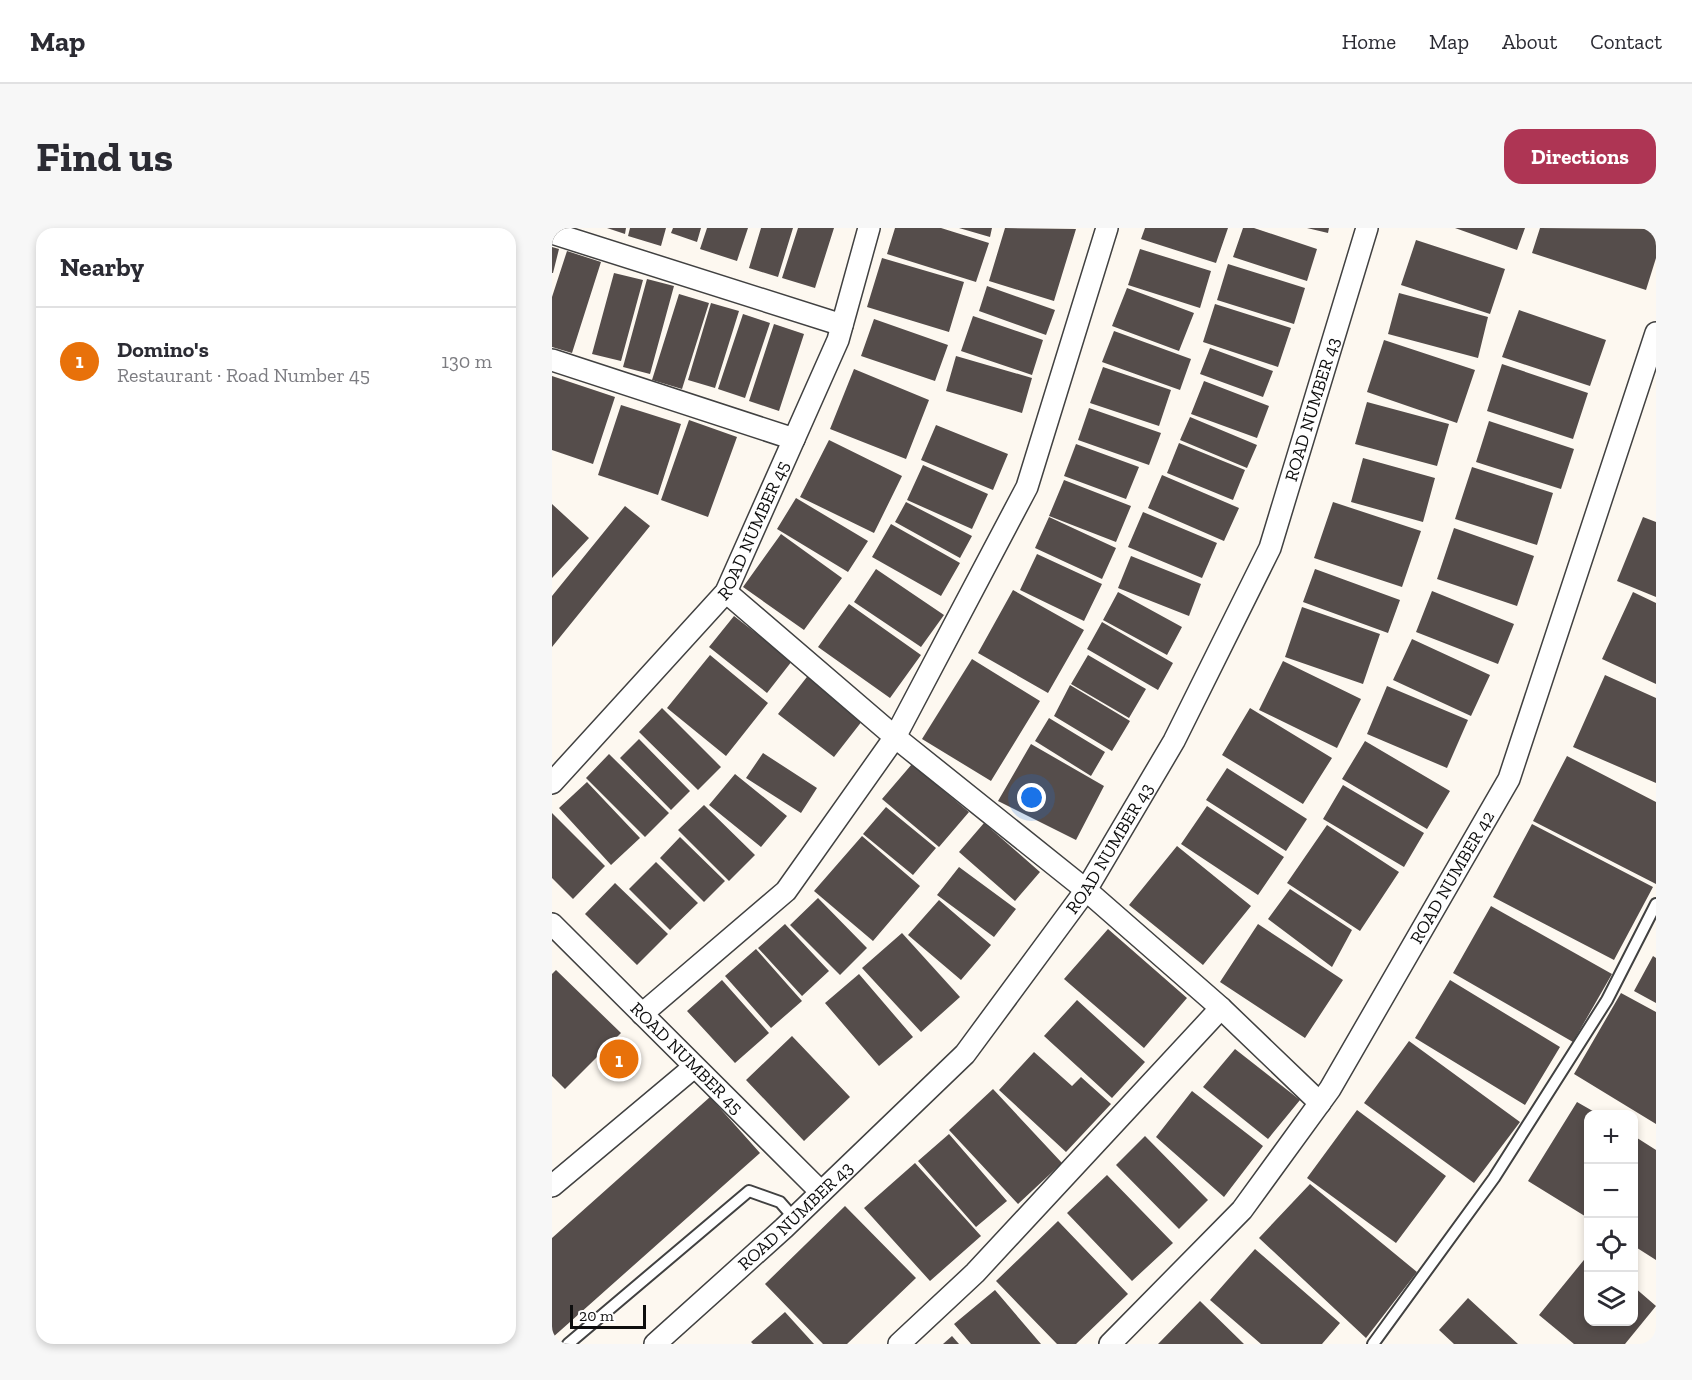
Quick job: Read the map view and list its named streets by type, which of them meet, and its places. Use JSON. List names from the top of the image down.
{
  "streets": {
    "street": ["ROAD NUMBER 43", "ROAD NUMBER 45", "ROAD NUMBER 42"]
  },
  "crossings": [
    ["ROAD NUMBER 43", "ROAD NUMBER 45"]
  ],
  "scale_bar": "20 m",
  "page": {
    "header": "Map",
    "nav": [
      "Home",
      "Map",
      "About",
      "Contact"
    ],
    "buttons": "Directions",
    "title": "Find us",
    "heading": "Nearby",
    "list": [
      {
        "mark": "1",
        "name": "Domino's",
        "note": "Restaurant · Road Number 45",
        "value": "130 m"
      }
    ],
    "pins": "1",
    "map_buttons": ["+", "−"],
    "scale": "20 m"
  }
}
